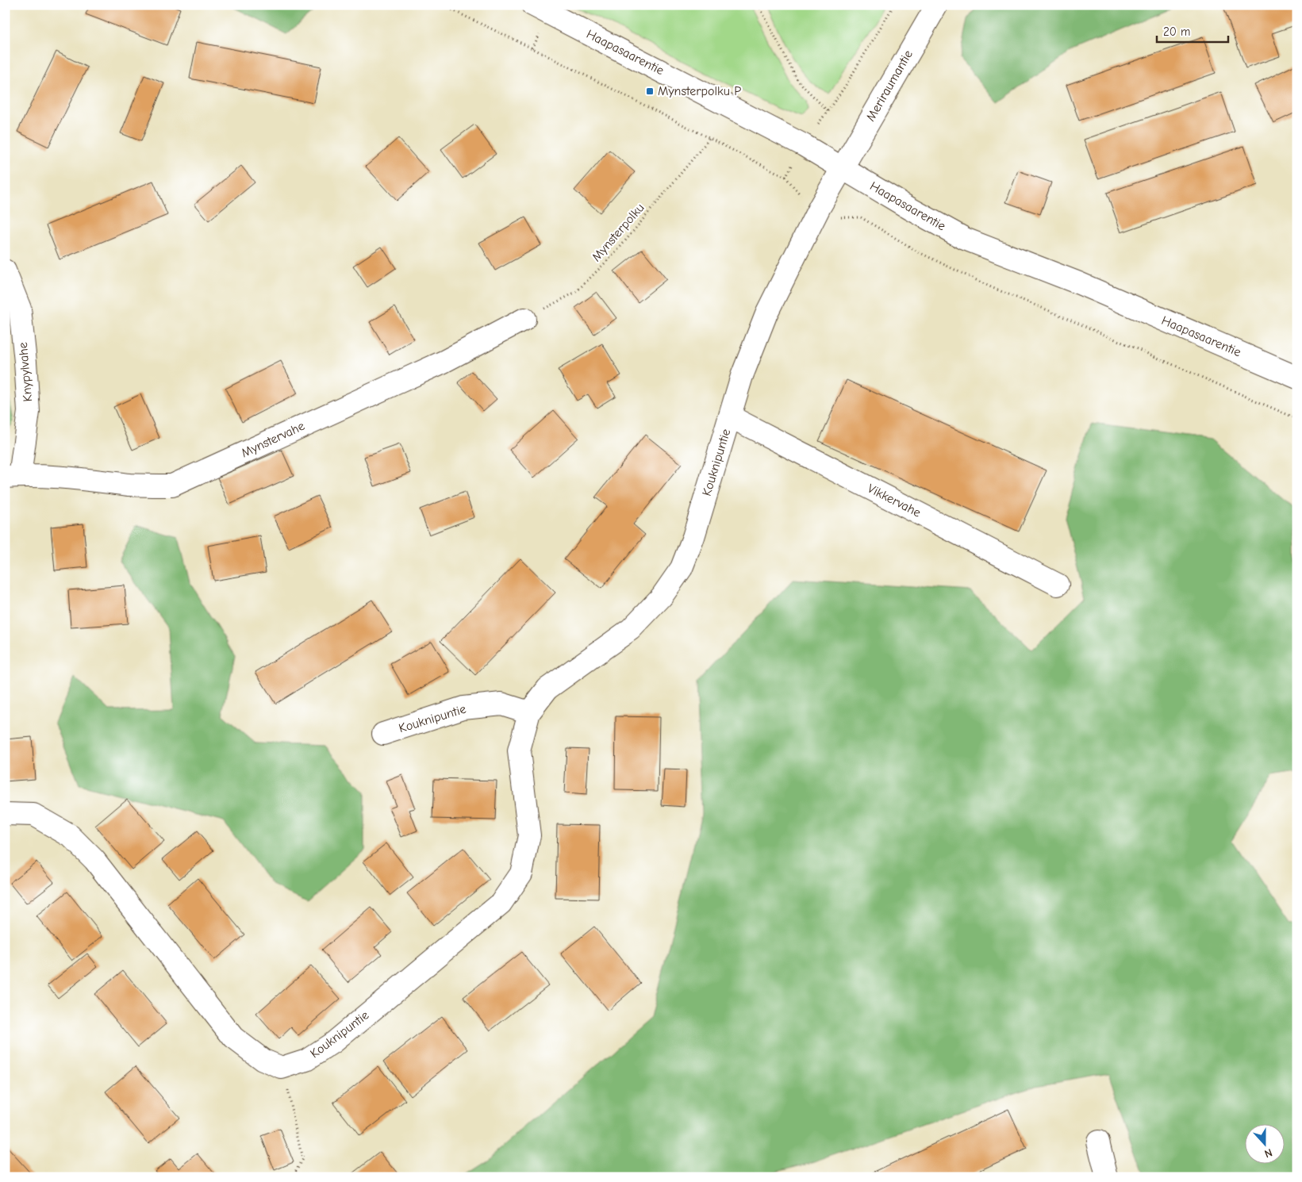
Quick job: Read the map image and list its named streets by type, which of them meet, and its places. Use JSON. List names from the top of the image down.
{
  "streets": {
    "street": [
      "Haapasaarentie",
      "Meriraumantie",
      "Knypylvahe",
      "Mynstervahe",
      "Kouknipuntie",
      "Vikkervahe"
    ],
    "path": ["Mynsterpolku"]
  },
  "crossings": [
    ["Haapasaarentie", "Meriraumantie"],
    ["Haapasaarentie", "Kouknipuntie"],
    ["Meriraumantie", "Kouknipuntie"],
    ["Mynsterpolku", "Mynstervahe"],
    ["Knypylvahe", "Mynstervahe"],
    ["Kouknipuntie", "Vikkervahe"]
  ],
  "places": {
    "transit": ["Mynsterpolku P"]
  },
  "scale_bar": "20 m",
  "north": "bottom"
}
